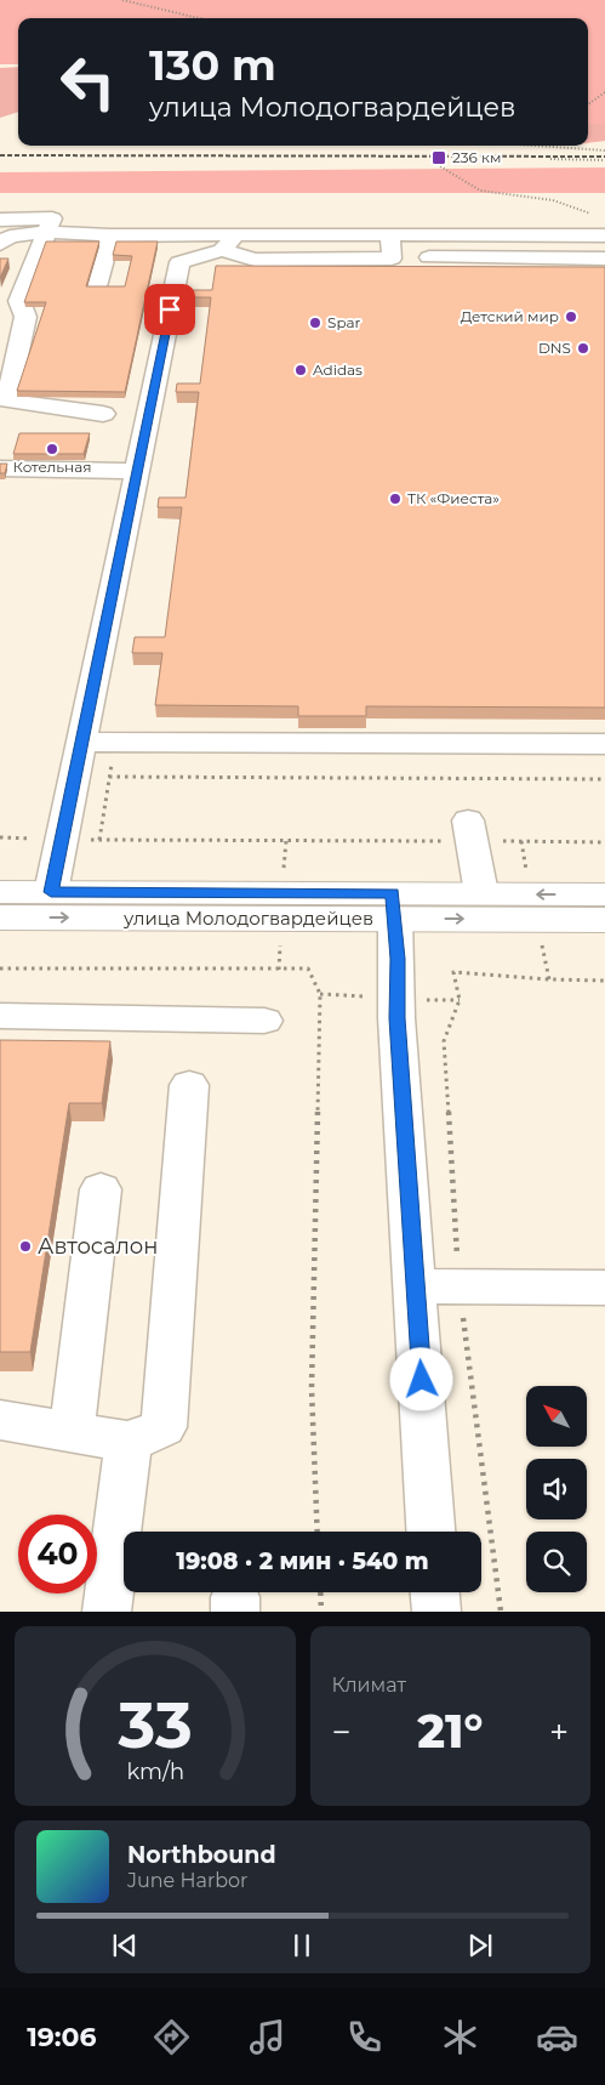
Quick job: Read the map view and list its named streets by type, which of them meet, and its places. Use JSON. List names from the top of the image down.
{
  "streets": {
    "main road": ["улица Молодогвардейцев"]
  },
  "places": {
    "transit": ["236 км"],
    "other": [
      "Детский мир",
      "Spar",
      "DNS",
      "Adidas",
      "Котельная",
      "ТК «Фиеста»",
      "Автосалон"
    ]
  },
  "north": "top left",
  "page": {
    "turn": ["130 m", "улица Молодогвардейцев"],
    "limit": "40",
    "trip": "19:08 · 2 мин · 540 m",
    "tile": "Климат",
    "heat": ["−", "21°", "+"],
    "song": ["Northbound", "June Harbor"],
    "tabs": "19:06",
    "gauge": ["33", "km/h"]
  }
}
